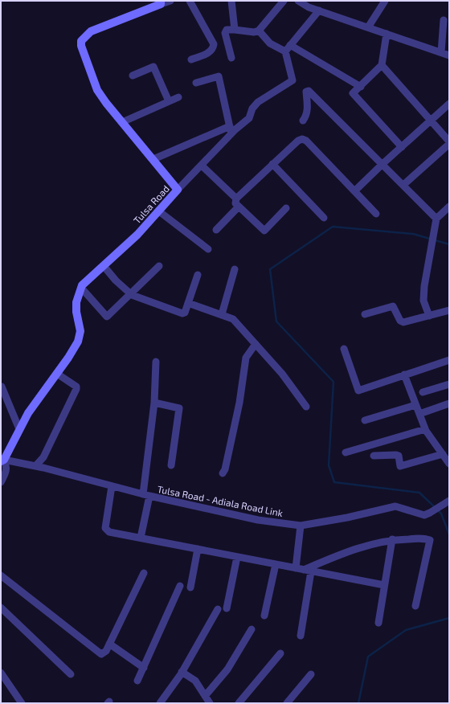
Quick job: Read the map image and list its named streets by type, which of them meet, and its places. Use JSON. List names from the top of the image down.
{
  "streets": {
    "main road": ["Tulsa Road"],
    "street": ["Tulsa Road - Adiala Road Link"]
  },
  "crossings": [
    ["Tulsa Road", "Tulsa Road - Adiala Road Link"]
  ]
}
